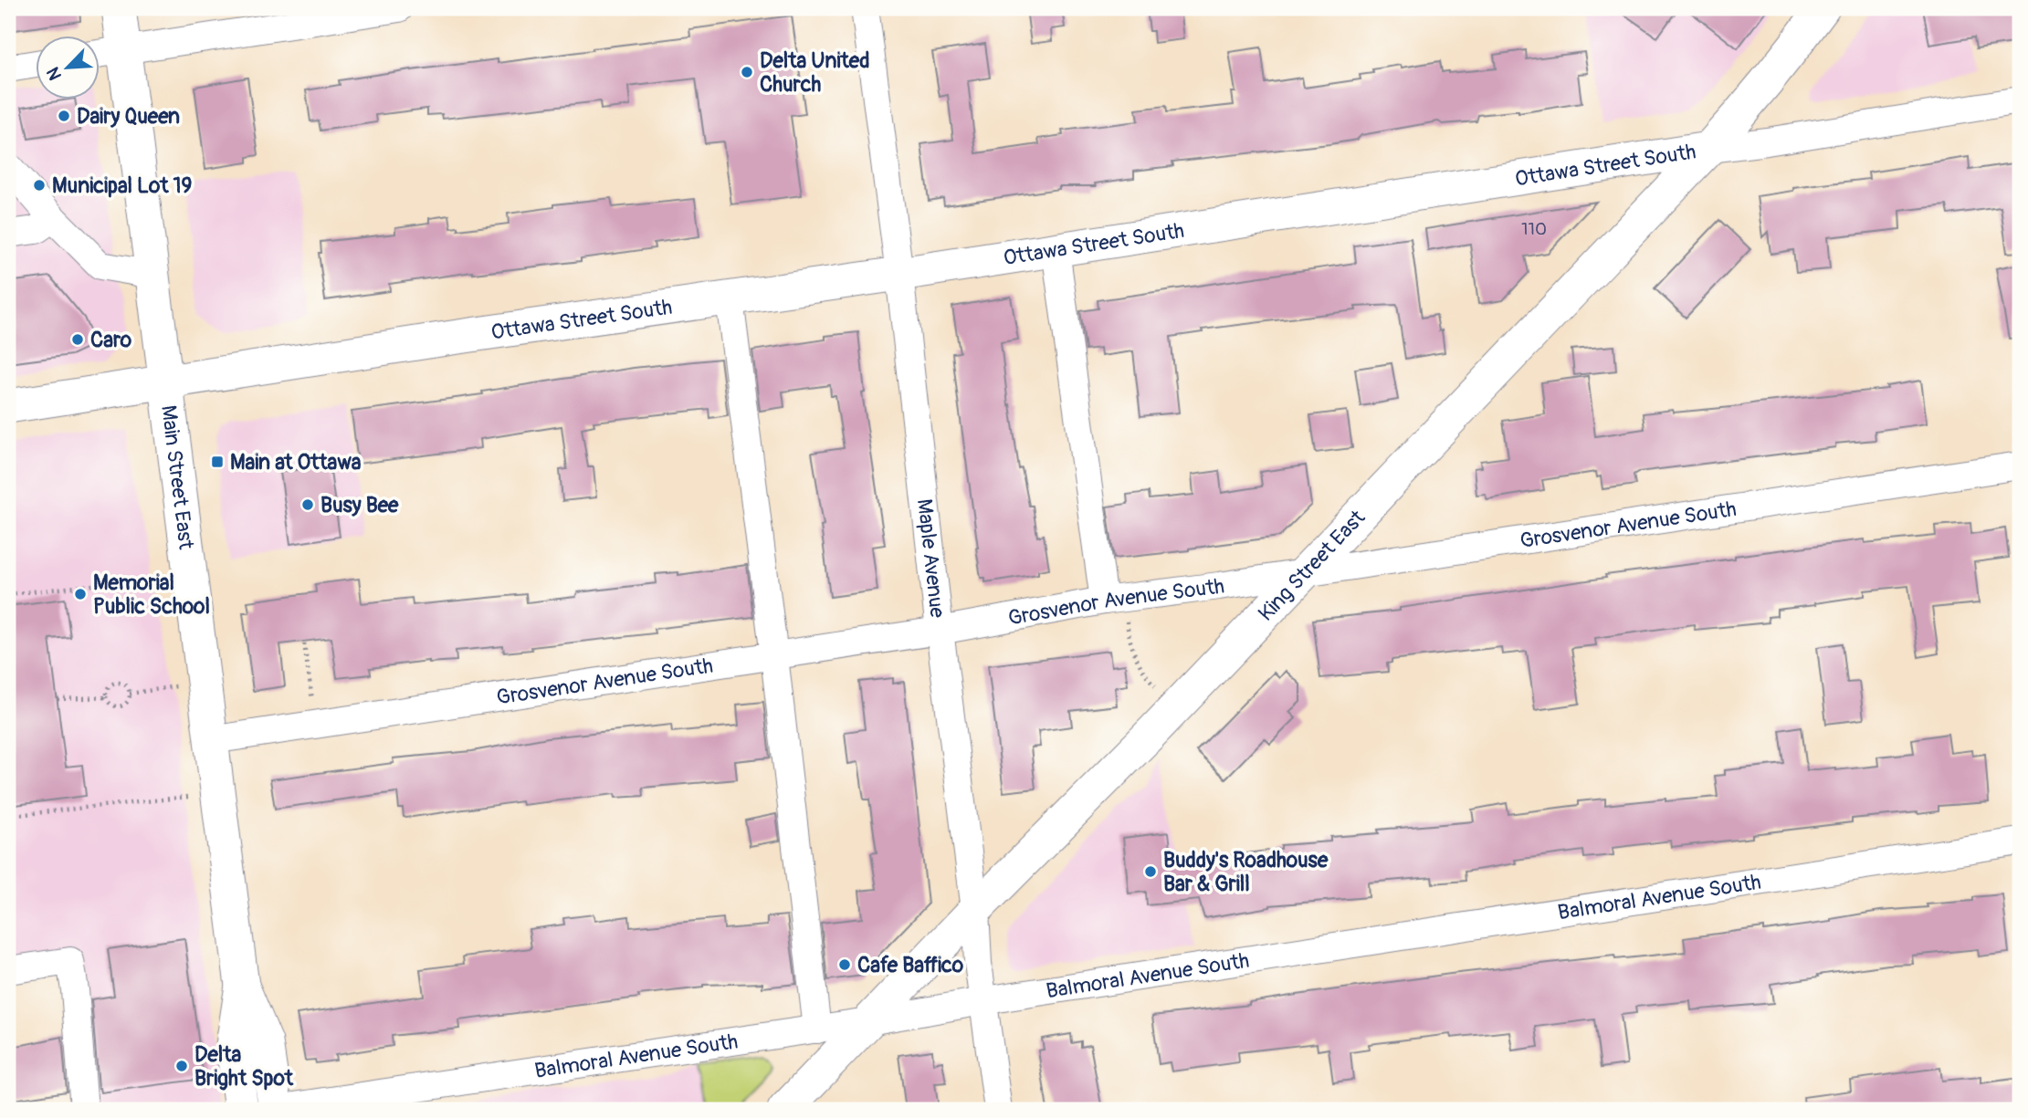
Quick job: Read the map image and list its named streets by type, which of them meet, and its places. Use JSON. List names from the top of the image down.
{
  "streets": {
    "main road": ["Ottawa Street South", "Main Street East", "King Street East"],
    "street": ["Grosvenor Avenue South", "Maple Avenue", "Balmoral Avenue South"]
  },
  "crossings": [
    ["Ottawa Street South", "Main Street East"],
    ["Ottawa Street South", "Maple Avenue"],
    ["Ottawa Street South", "King Street East"],
    ["Main Street East", "Grosvenor Avenue South"],
    ["Main Street East", "Balmoral Avenue South"],
    ["Grosvenor Avenue South", "Maple Avenue"],
    ["Grosvenor Avenue South", "King Street East"],
    ["Maple Avenue", "King Street East"],
    ["Maple Avenue", "Balmoral Avenue South"],
    ["King Street East", "Balmoral Avenue South"]
  ],
  "places": {
    "other": [
      "Delta United Church",
      "Dairy Queen",
      "Municipal Lot 19",
      "Caro",
      "Busy Bee",
      "Memorial Public School",
      "Buddy's Roadhouse Bar & Grill",
      "Cafe Baffico",
      "Delta Bright Spot"
    ],
    "transit": ["Main at Ottawa"]
  },
  "house_numbers": ["110"],
  "north": "bottom left"
}
